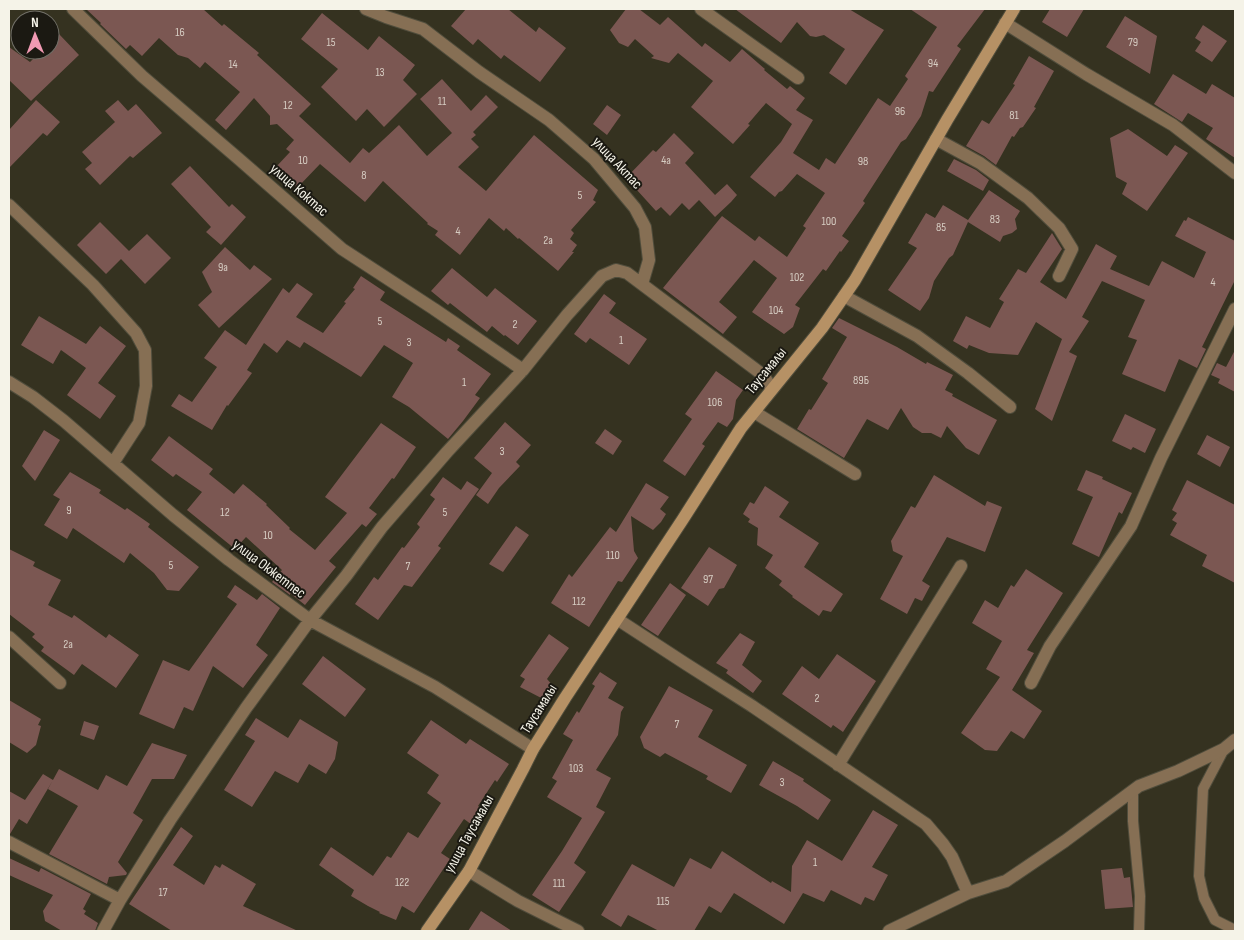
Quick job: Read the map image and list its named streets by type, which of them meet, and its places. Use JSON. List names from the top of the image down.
{
  "streets": {
    "street": [
      "улица Актас",
      "улица Коктас",
      "Таусамалы",
      "улица Окжетпес",
      "улица Таусамалы"
    ]
  },
  "crossings": [
    ["Таусамалы", "улица Окжетпес"],
    ["Таусамалы", "улица Таусамалы"],
    ["улица Окжетпес", "улица Таусамалы"]
  ],
  "house_numbers": [
    "16",
    "15",
    "79",
    "94",
    "14",
    "13",
    "11",
    "12",
    "96",
    "81",
    "10",
    "4а",
    "98",
    "8",
    "5",
    "83",
    "100",
    "85",
    "4",
    "2а",
    "9а",
    "102",
    "4",
    "104",
    "5",
    "2",
    "1",
    "3",
    "89Б",
    "1",
    "106",
    "3",
    "9",
    "12",
    "5",
    "10",
    "110",
    "5",
    "7",
    "97",
    "112",
    "2а",
    "2",
    "7",
    "103",
    "3",
    "1",
    "122",
    "111",
    "17",
    "115"
  ],
  "north": "top"
}
